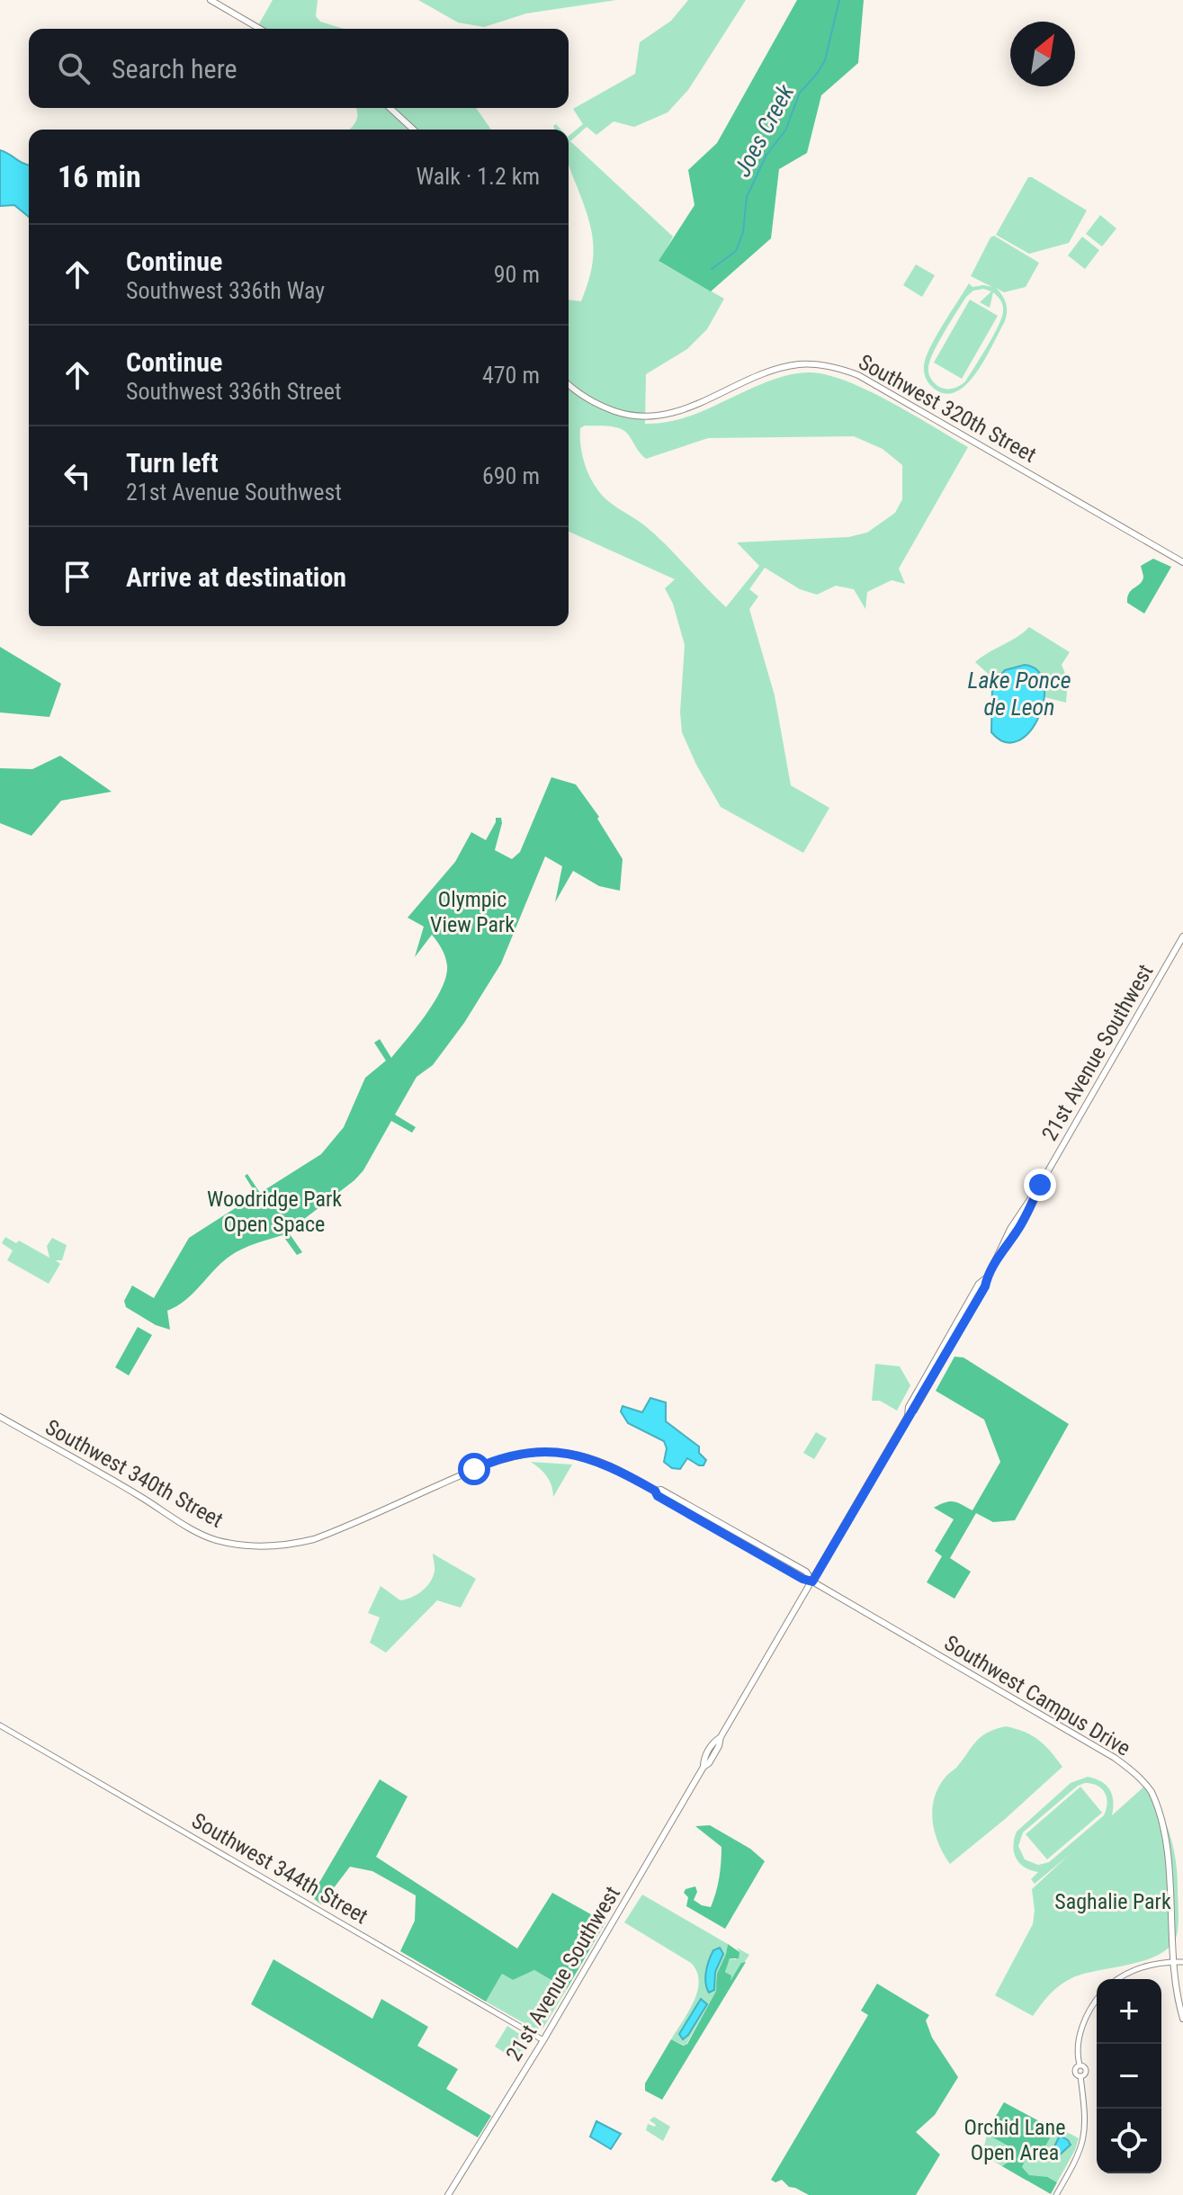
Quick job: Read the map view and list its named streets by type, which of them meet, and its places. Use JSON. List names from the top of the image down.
{
  "streets": {
    "main road": [
      "Southwest 320th Street",
      "21st Avenue Southwest",
      "Southwest 340th Street",
      "Southwest Campus Drive"
    ],
    "street": ["Southwest 344th Street"]
  },
  "crossings": [
    ["21st Avenue Southwest", "Southwest Campus Drive"],
    ["21st Avenue Southwest", "Southwest 344th Street"]
  ],
  "water": ["Joes Creek", "Lake Ponce de Leon"],
  "parks": [
    "Olympic View Park",
    "Woodridge Park Open Space",
    "Saghalie Park",
    "Orchid Lane Open Area"
  ],
  "north": "top right",
  "page": {
    "search": "Search here",
    "heading": ["16 min", "Walk · 1.2 km"],
    "list": [
      ["Continue", "Southwest 336th Way", "90 m"],
      ["Continue", "Southwest 336th Street", "470 m"],
      ["Turn left", "21st Avenue Southwest", "690 m"],
      "Arrive at destination"
    ],
    "map_buttons": ["+", "−"]
  }
}
